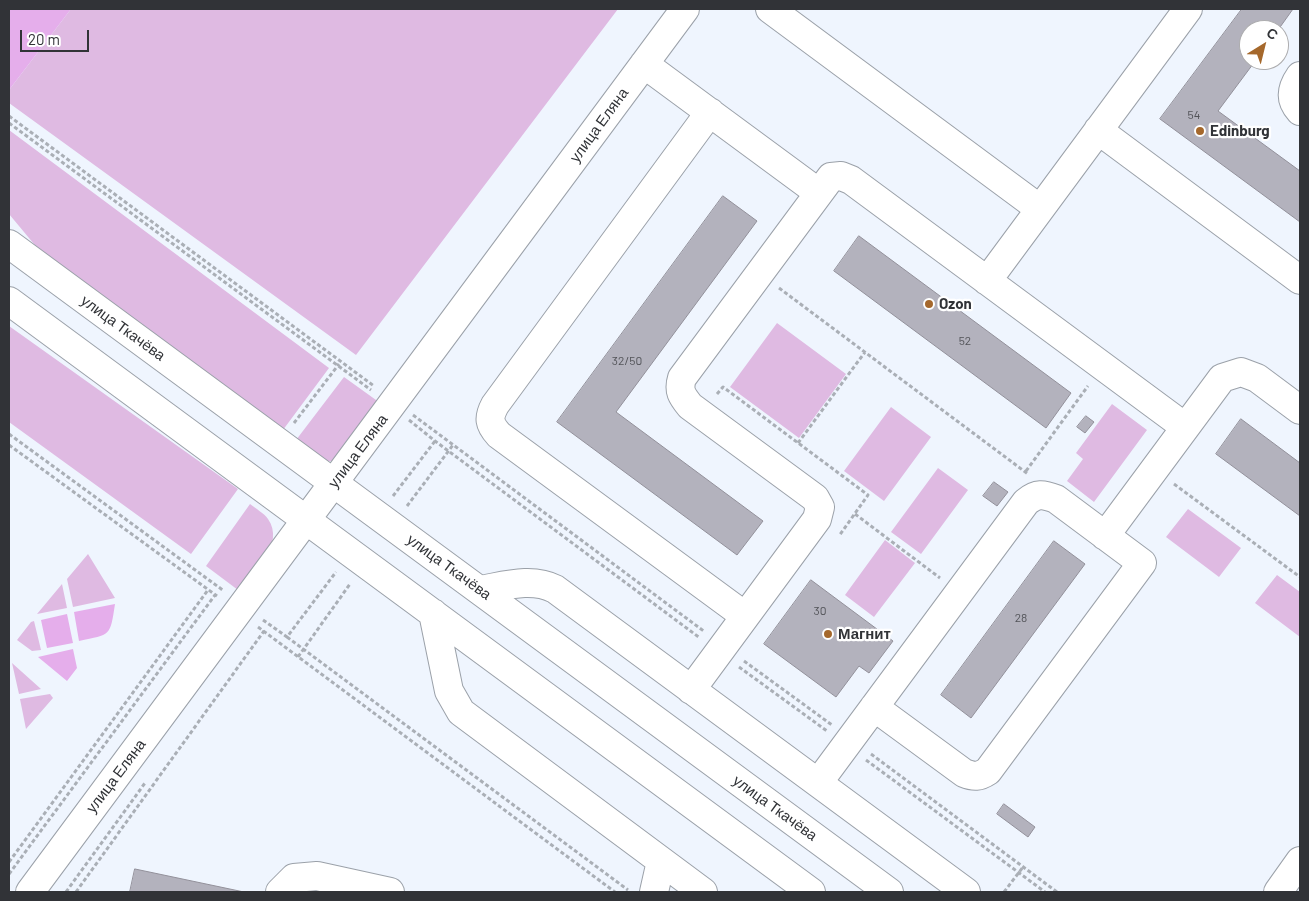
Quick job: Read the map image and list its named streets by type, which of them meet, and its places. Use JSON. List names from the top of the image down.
{
  "streets": {
    "street": ["улица Еляна", "улица Ткачёва"]
  },
  "crossings": [
    ["улица Еляна", "улица Ткачёва"]
  ],
  "places": ["Edinburg", "Ozon", "Магнит"],
  "house_numbers": [
    "54",
    "52",
    "32/50",
    "30",
    "28"
  ],
  "scale_bar": "20 m",
  "north": "top right"
}
